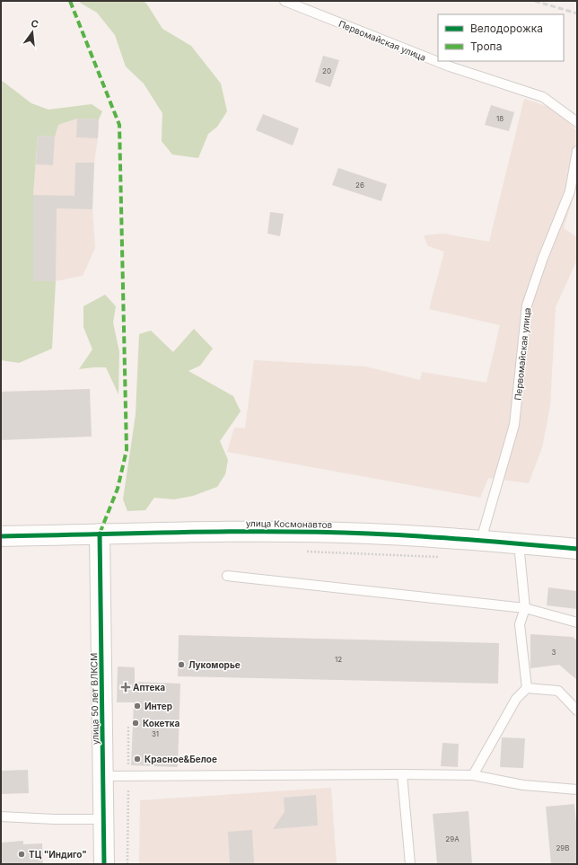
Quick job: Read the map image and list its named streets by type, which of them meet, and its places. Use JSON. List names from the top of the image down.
{
  "streets": {
    "street": ["улица Космонавтов", "улица 50 лет ВЛКСМ"],
    "lane": ["Первомайская улица"]
  },
  "crossings": [
    ["Первомайская улица", "улица Космонавтов"],
    ["улица Космонавтов", "улица 50 лет ВЛКСМ"]
  ],
  "places": {
    "other": [
      "Лукоморье",
      "Интер",
      "Кокетка",
      "Красное&Белое",
      "ТЦ \"Индиго\""
    ],
    "health": ["Аптека"]
  },
  "house_numbers": [
    "20",
    "18",
    "26",
    "3",
    "12",
    "31",
    "29А",
    "29В"
  ],
  "legend": ["Велодорожка", "Тропа"],
  "north": "top"
}
